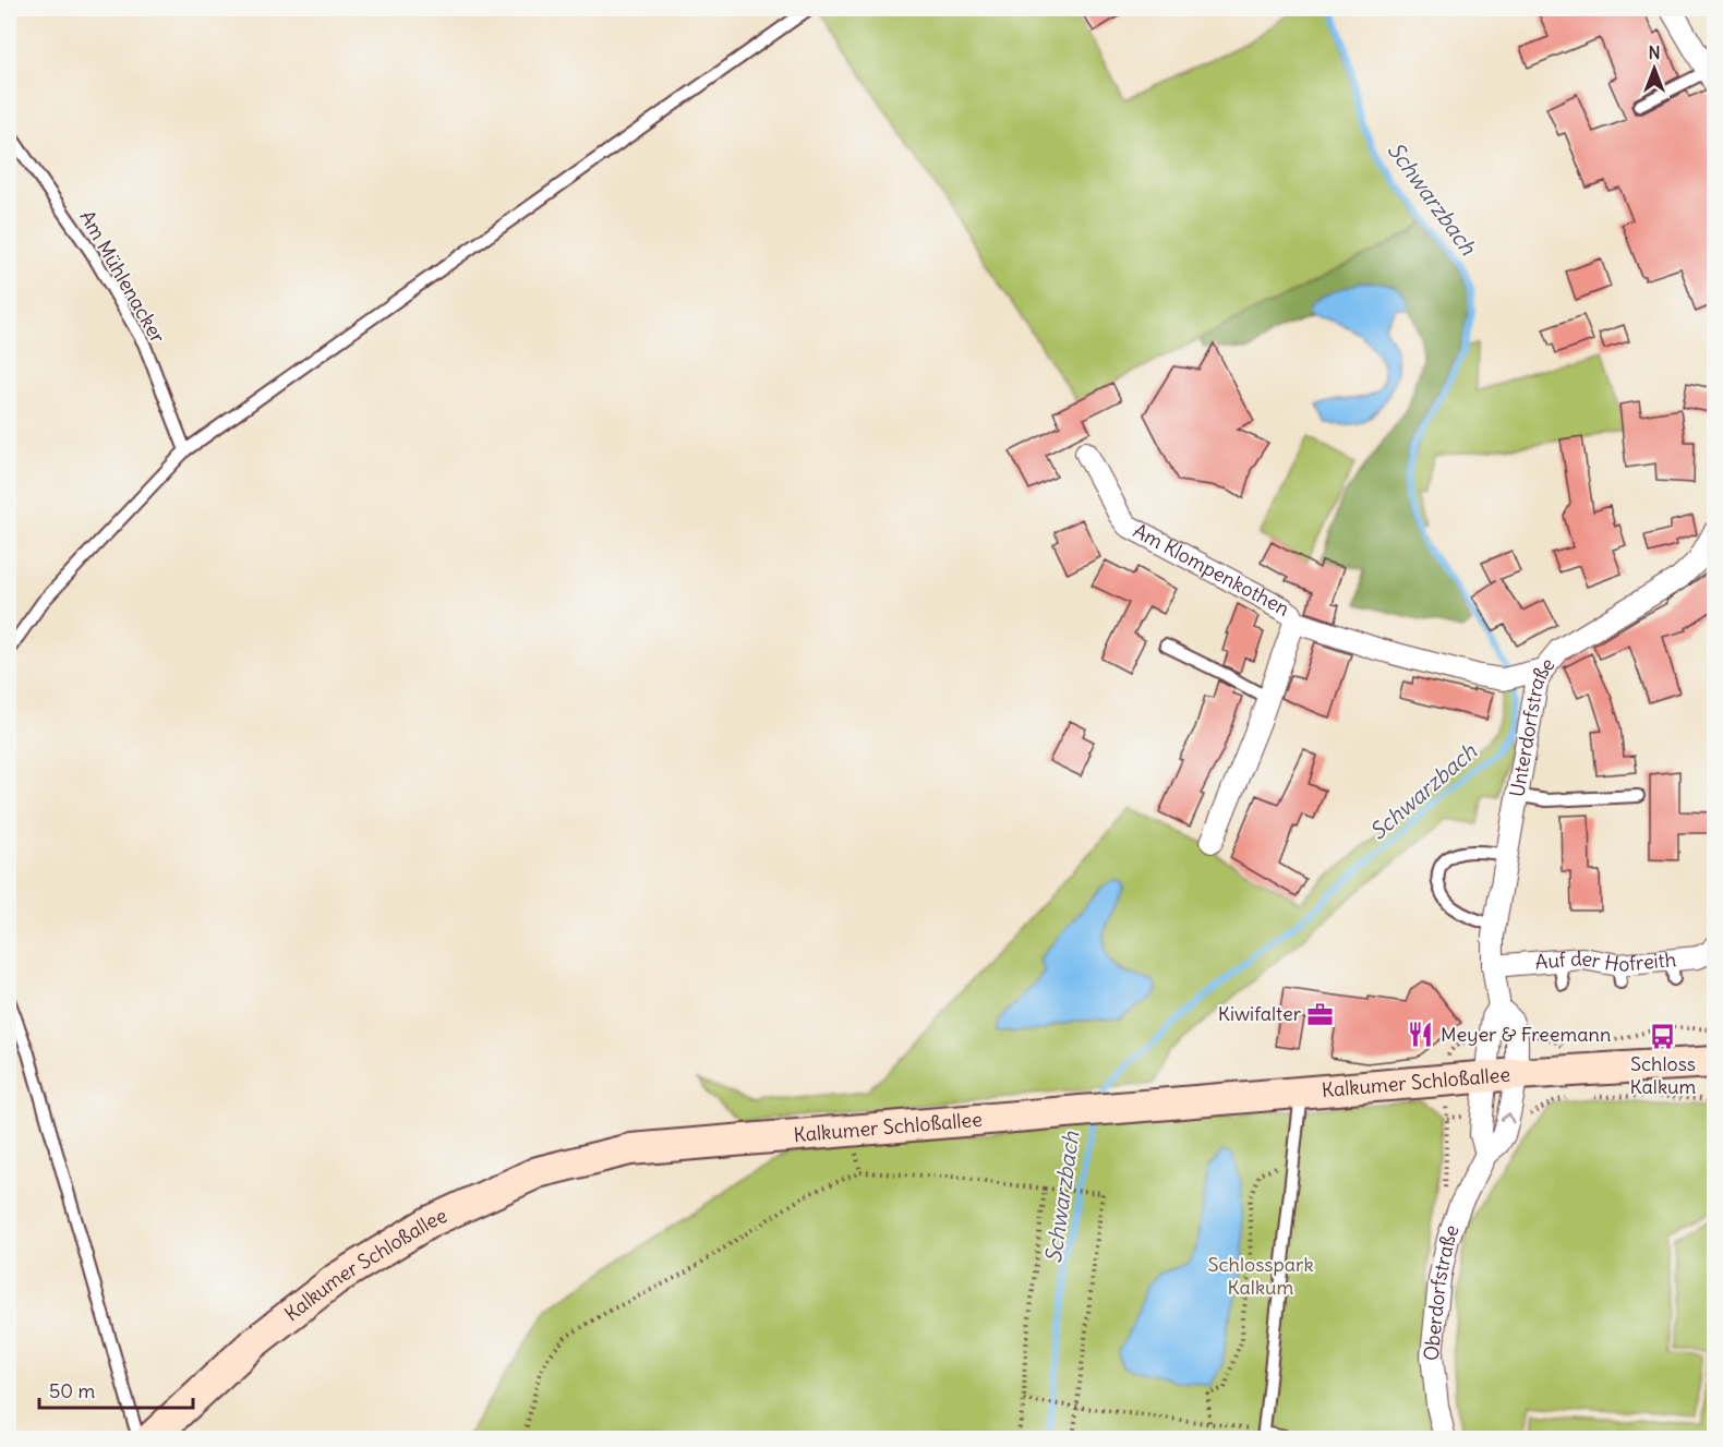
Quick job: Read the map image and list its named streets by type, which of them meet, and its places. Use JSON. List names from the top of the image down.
{
  "streets": {
    "main road": ["Kalkumer Schloßallee"],
    "street": [
      "Am Klompenkothen",
      "Unterdorfstraße",
      "Auf der Hofreith",
      "Oberdorfstraße"
    ],
    "lane": ["Am Mühlenacker"]
  },
  "crossings": [
    ["Am Klompenkothen", "Unterdorfstraße"],
    ["Unterdorfstraße", "Auf der Hofreith"],
    ["Unterdorfstraße", "Kalkumer Schloßallee"],
    ["Unterdorfstraße", "Oberdorfstraße"],
    ["Kalkumer Schloßallee", "Oberdorfstraße"]
  ],
  "water": ["Schwarzbach"],
  "parks": ["Schlosspark Kalkum"],
  "places": {
    "office": ["Kiwifalter"],
    "restaurant": ["Meyer & Freemann"],
    "bus stop": ["Schloss Kalkum"]
  },
  "scale_bar": "50 m",
  "north": "top"
}
